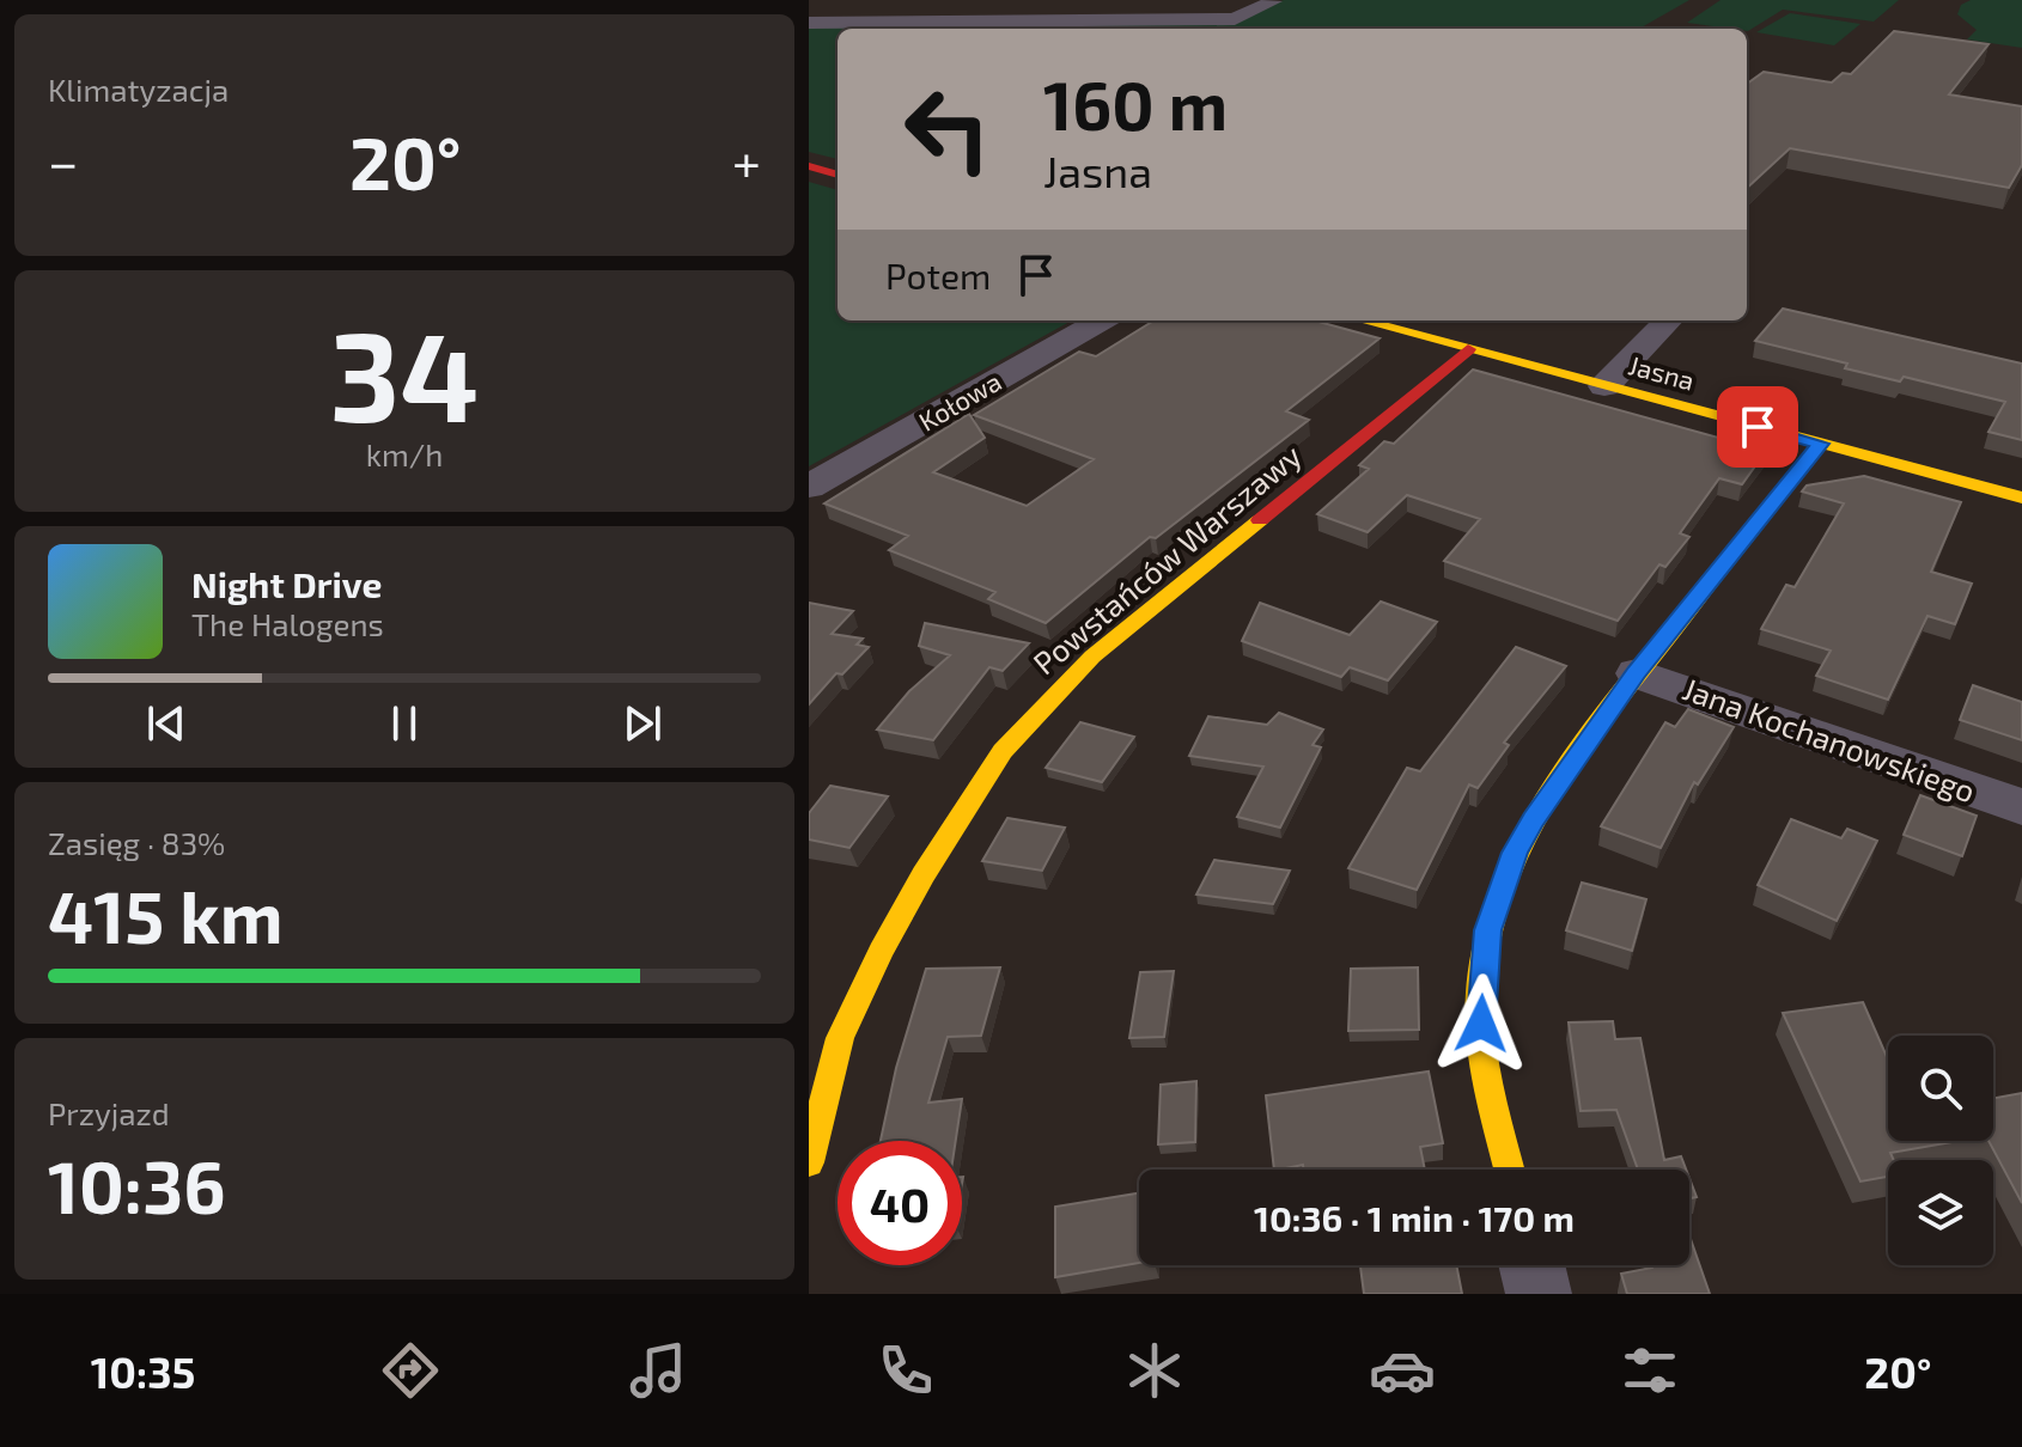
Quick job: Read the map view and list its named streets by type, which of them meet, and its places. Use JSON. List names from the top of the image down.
{
  "streets": {
    "street": [
      "Jasna",
      "Kołowa",
      "Powstańców Warszawy",
      "Jana Kochanowskiego"
    ]
  },
  "crossings": [
    ["Jasna", "Powstańców Warszawy"]
  ],
  "page": {
    "tile": [
      "Klimatyzacja",
      ["34", "km/h"],
      ["Zasięg · 83%", "415 km"],
      ["Przyjazd", "10:36"]
    ],
    "turn": ["160 m", "Jasna"],
    "heat": ["−", "20°", "+"],
    "then": "Potem",
    "song": ["Night Drive", "The Halogens"],
    "limit": "40",
    "trip": "10:36 · 1 min · 170 m",
    "tabs": ["10:35", "20°"]
  }
}
